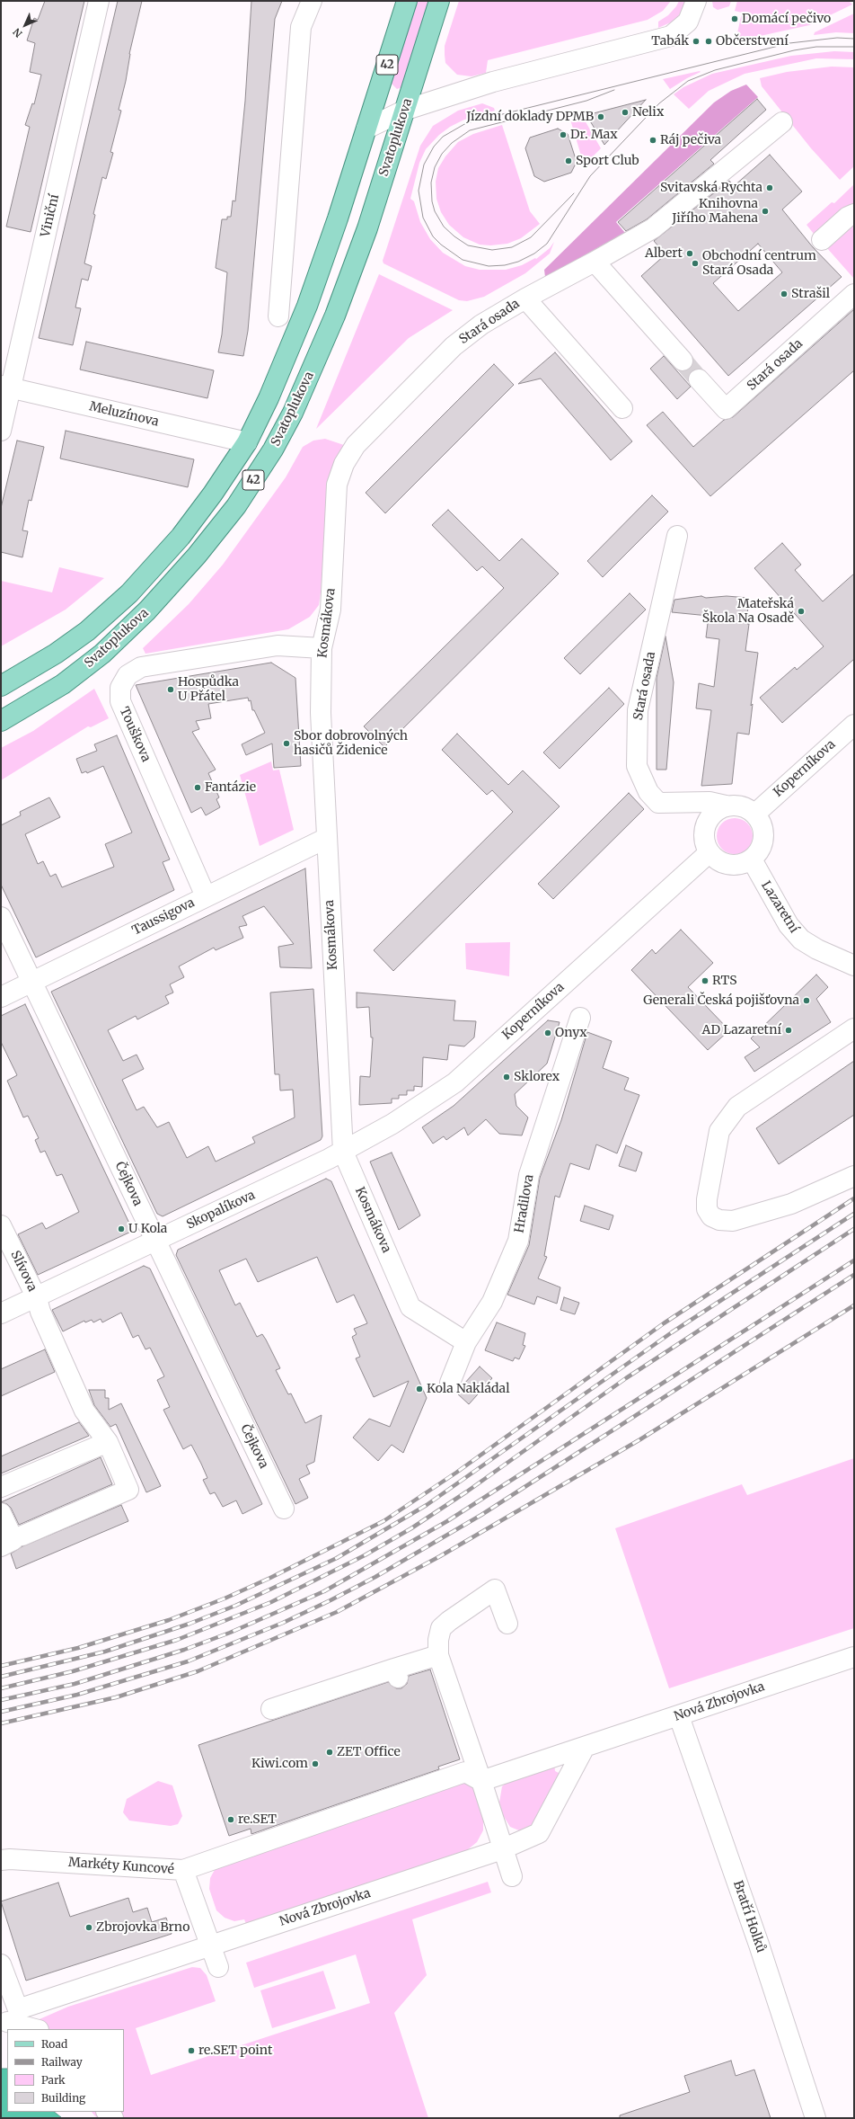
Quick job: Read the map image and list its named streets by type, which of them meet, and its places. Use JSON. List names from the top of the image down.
{
  "streets": {
    "main road": ["42", "Svatoplukova"],
    "street": [
      "Viniční",
      "Stará osada",
      "Meluzínova",
      "Kosmákova",
      "Touškova",
      "Koperníkova",
      "Lazaretní",
      "Taussigova",
      "Čejkova",
      "Hradilova",
      "Skopalíkova",
      "Slívova",
      "Nová Zbrojovka",
      "Markéty Kuncové",
      "Bratří Holků"
    ]
  },
  "crossings": [
    ["Svatoplukova", "Meluzínova"],
    ["Viniční", "Meluzínova"],
    ["Stará osada", "Kosmákova"],
    ["Stará osada", "Koperníkova"],
    ["Stará osada", "Lazaretní"],
    ["Kosmákova", "Touškova"],
    ["Kosmákova", "Koperníkova"],
    ["Kosmákova", "Taussigova"],
    ["Kosmákova", "Hradilova"],
    ["Kosmákova", "Skopalíkova"],
    ["Touškova", "Taussigova"],
    ["Koperníkova", "Lazaretní"],
    ["Koperníkova", "Skopalíkova"],
    ["Taussigova", "Čejkova"],
    ["Čejkova", "Skopalíkova"],
    ["Skopalíkova", "Slívova"],
    ["Nová Zbrojovka", "Markéty Kuncové"],
    ["Nová Zbrojovka", "Bratří Holků"]
  ],
  "places": [
    "Domácí pečivo",
    "Tabák",
    "Občerstvení",
    "Nelix",
    "Jízdní doklady DPMB",
    "Dr. Max",
    "Ráj pečiva",
    "Sport Club",
    "Svitavská Rychta",
    "Knihovna Jiřího Mahena",
    "Albert",
    "Obchodní centrum Stará Osada",
    "Strašil",
    "Mateřská Škola Na Osadě",
    "Hospůdka U Přátel",
    "Sbor dobrovolných hasičů Židenice",
    "Fantázie",
    "RTS",
    "Generali Česká pojišťovna",
    "AD Lazaretní",
    "Onyx",
    "Sklorex",
    "U Kola",
    "Kola Nakládal",
    "ZET Office",
    "Kiwi.com",
    "re.SET",
    "Zbrojovka Brno",
    "re.SET point"
  ],
  "legend": [
    "Road",
    "Railway",
    "Park",
    "Building"
  ],
  "north": "bottom left"
}
